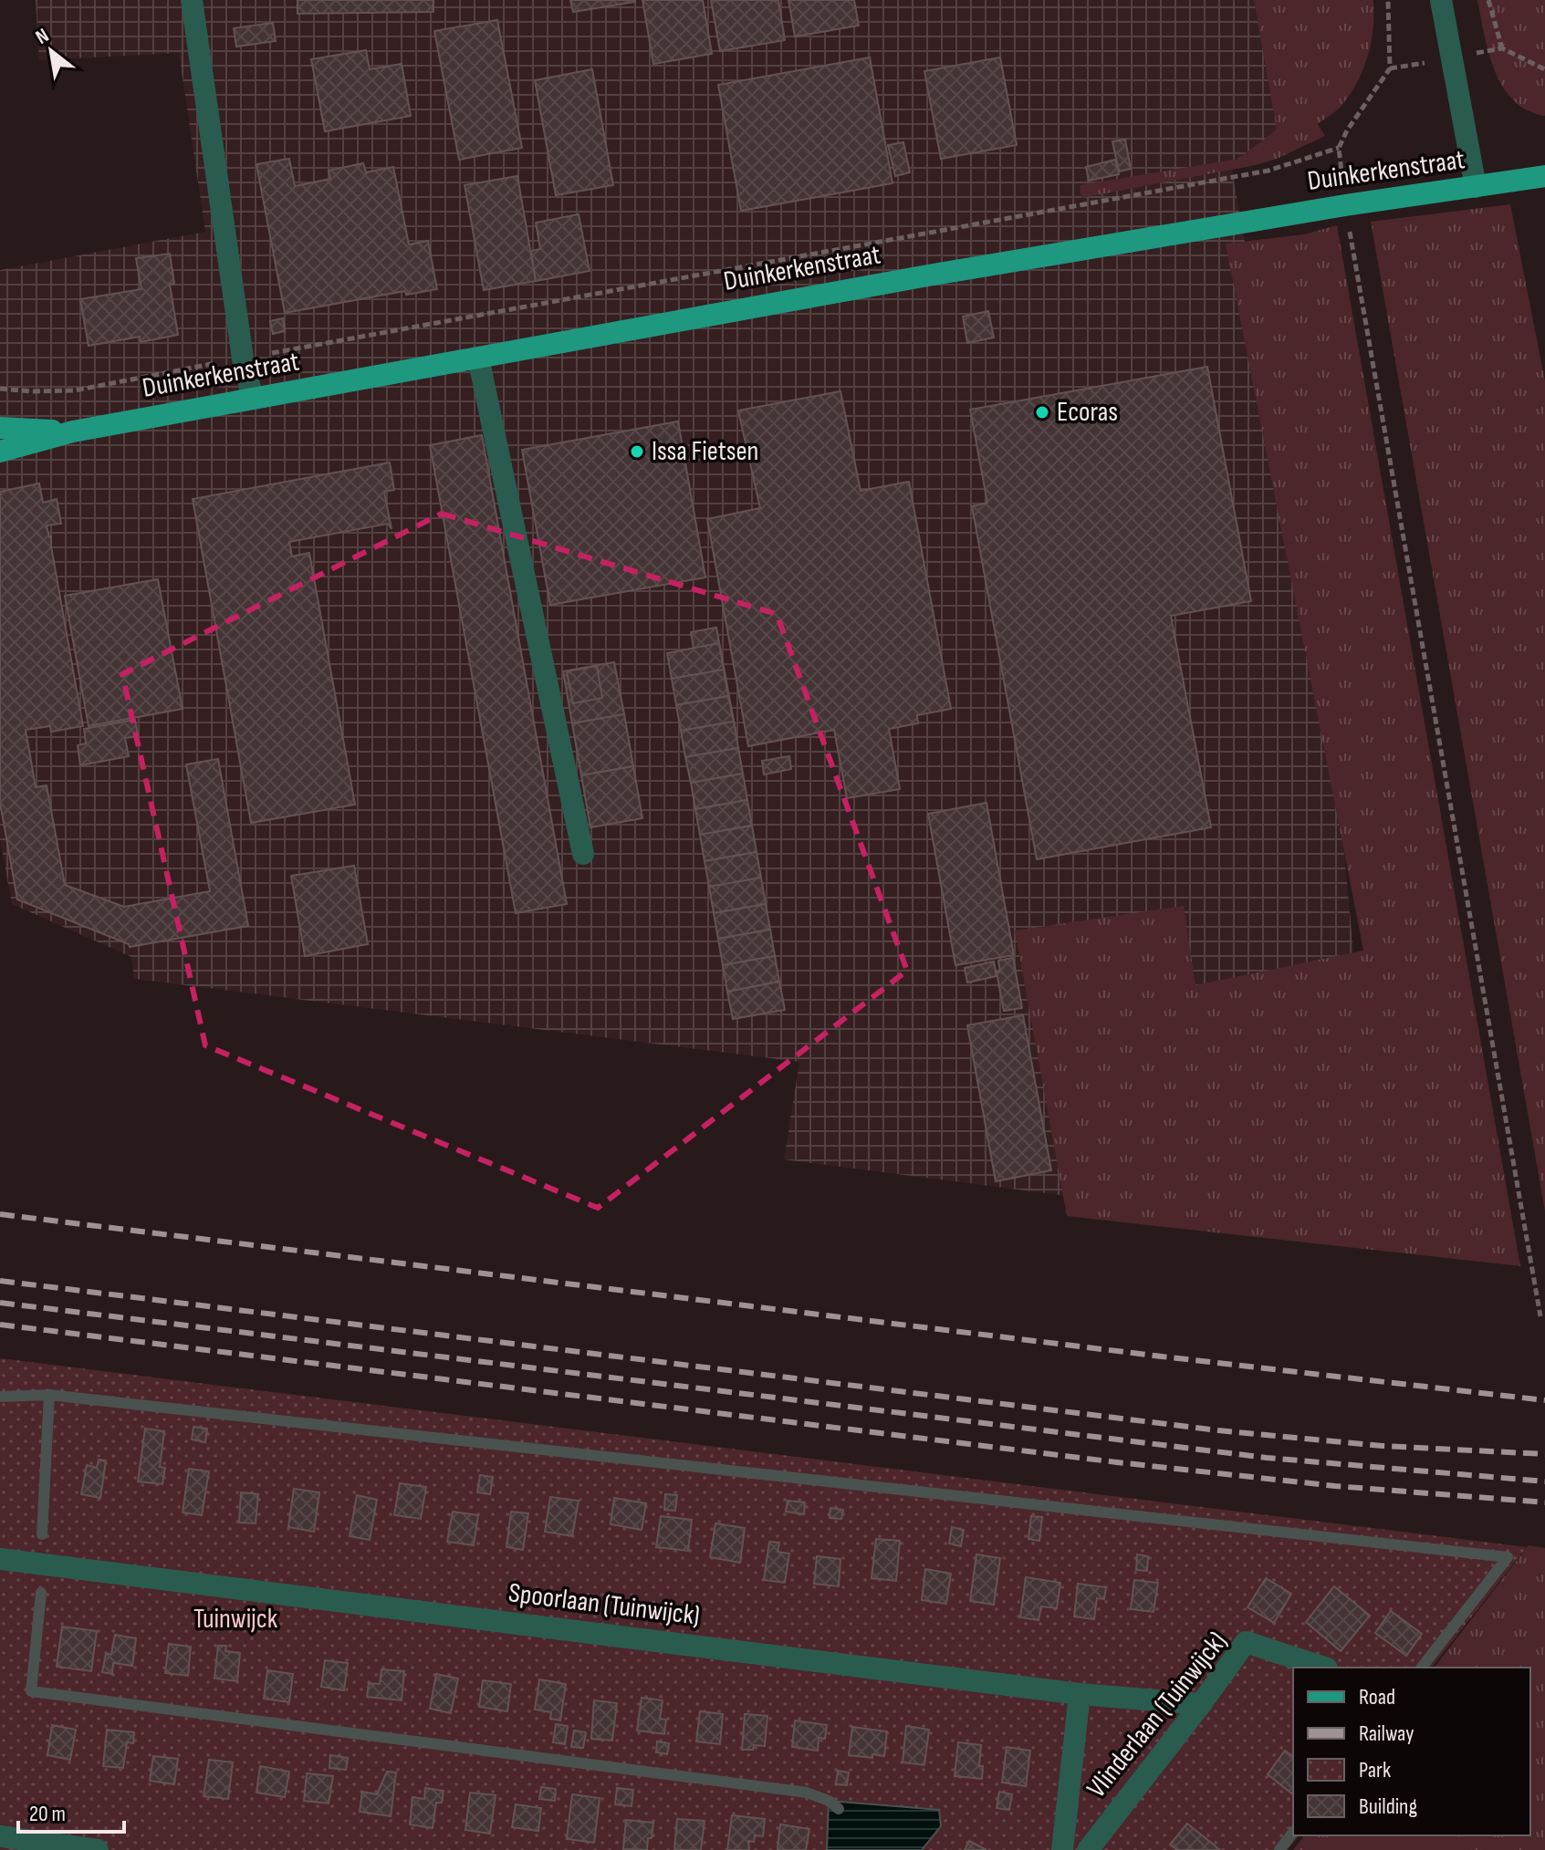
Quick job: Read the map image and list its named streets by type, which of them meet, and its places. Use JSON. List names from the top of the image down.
{
  "streets": {
    "main road": ["Duinkerkenstraat"],
    "street": ["Spoorlaan (Tuinwijck)", "Vlinderlaan (Tuinwijck)"]
  },
  "crossings": [
    ["Spoorlaan (Tuinwijck)", "Vlinderlaan (Tuinwijck)"]
  ],
  "parks": ["Tuinwijck"],
  "places": ["Ecoras", "Issa Fietsen"],
  "legend": [
    "Road",
    "Railway",
    "Park",
    "Building"
  ],
  "scale_bar": "20 m",
  "north": "top left"
}
